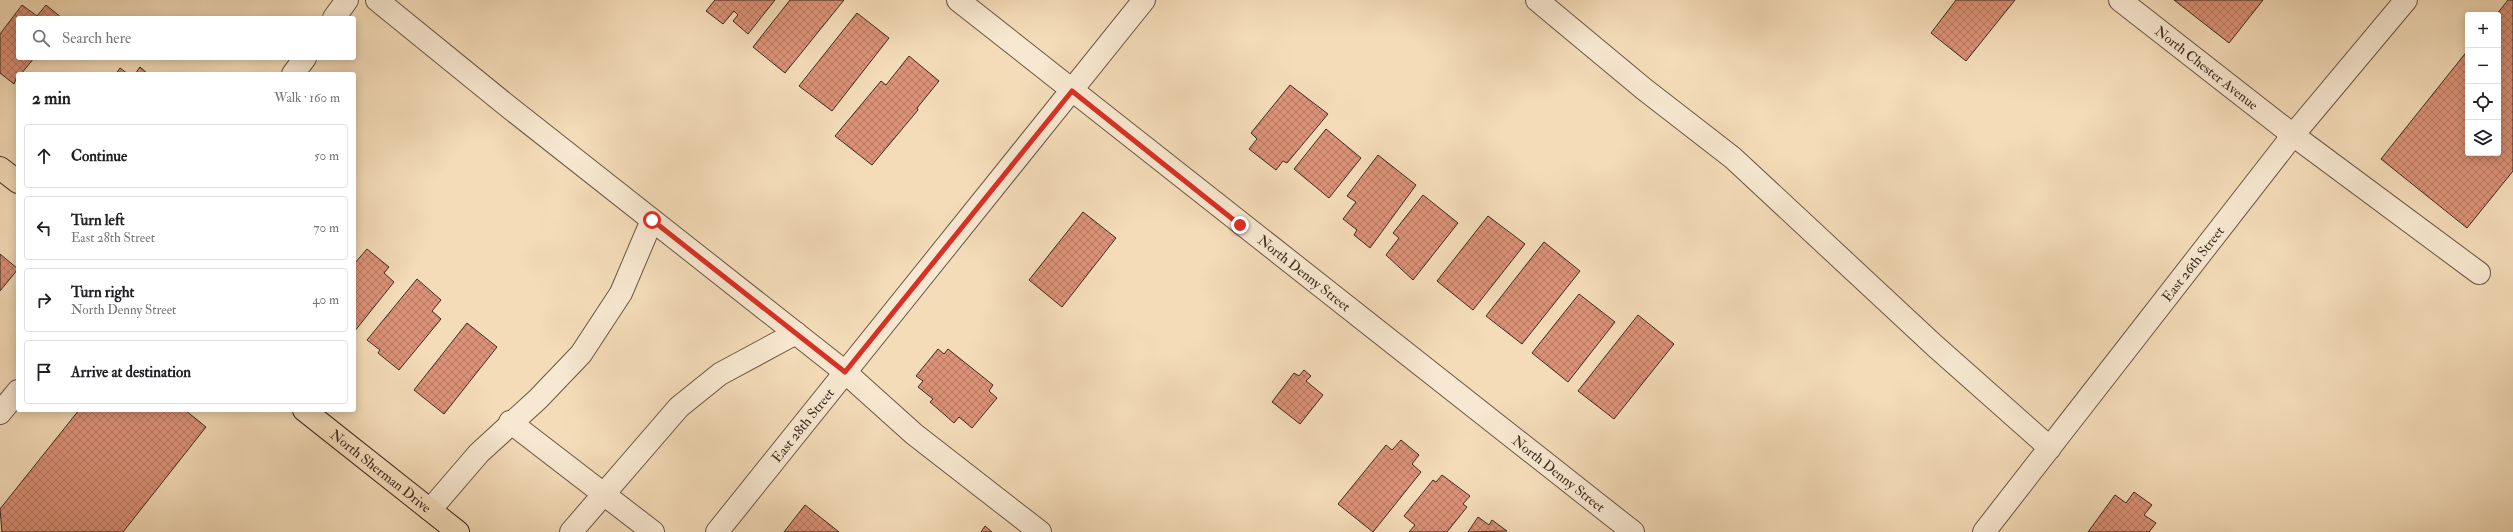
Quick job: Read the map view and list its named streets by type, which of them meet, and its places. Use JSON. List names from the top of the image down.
{
  "streets": {
    "main road": ["North Sherman Drive"],
    "street": [
      "North Chester Avenue",
      "East 26th Street",
      "North Denny Street",
      "East 28th Street"
    ]
  },
  "crossings": [
    ["North Chester Avenue", "East 26th Street"],
    ["North Denny Street", "East 28th Street"]
  ],
  "page": {
    "map_buttons": ["+", "−"],
    "search": "Search here",
    "heading": ["2 min", "Walk · 160 m"],
    "list": [
      ["Continue", "50 m"],
      ["Turn left", "East 28th Street", "70 m"],
      ["Turn right", "North Denny Street", "40 m"],
      "Arrive at destination"
    ]
  }
}
